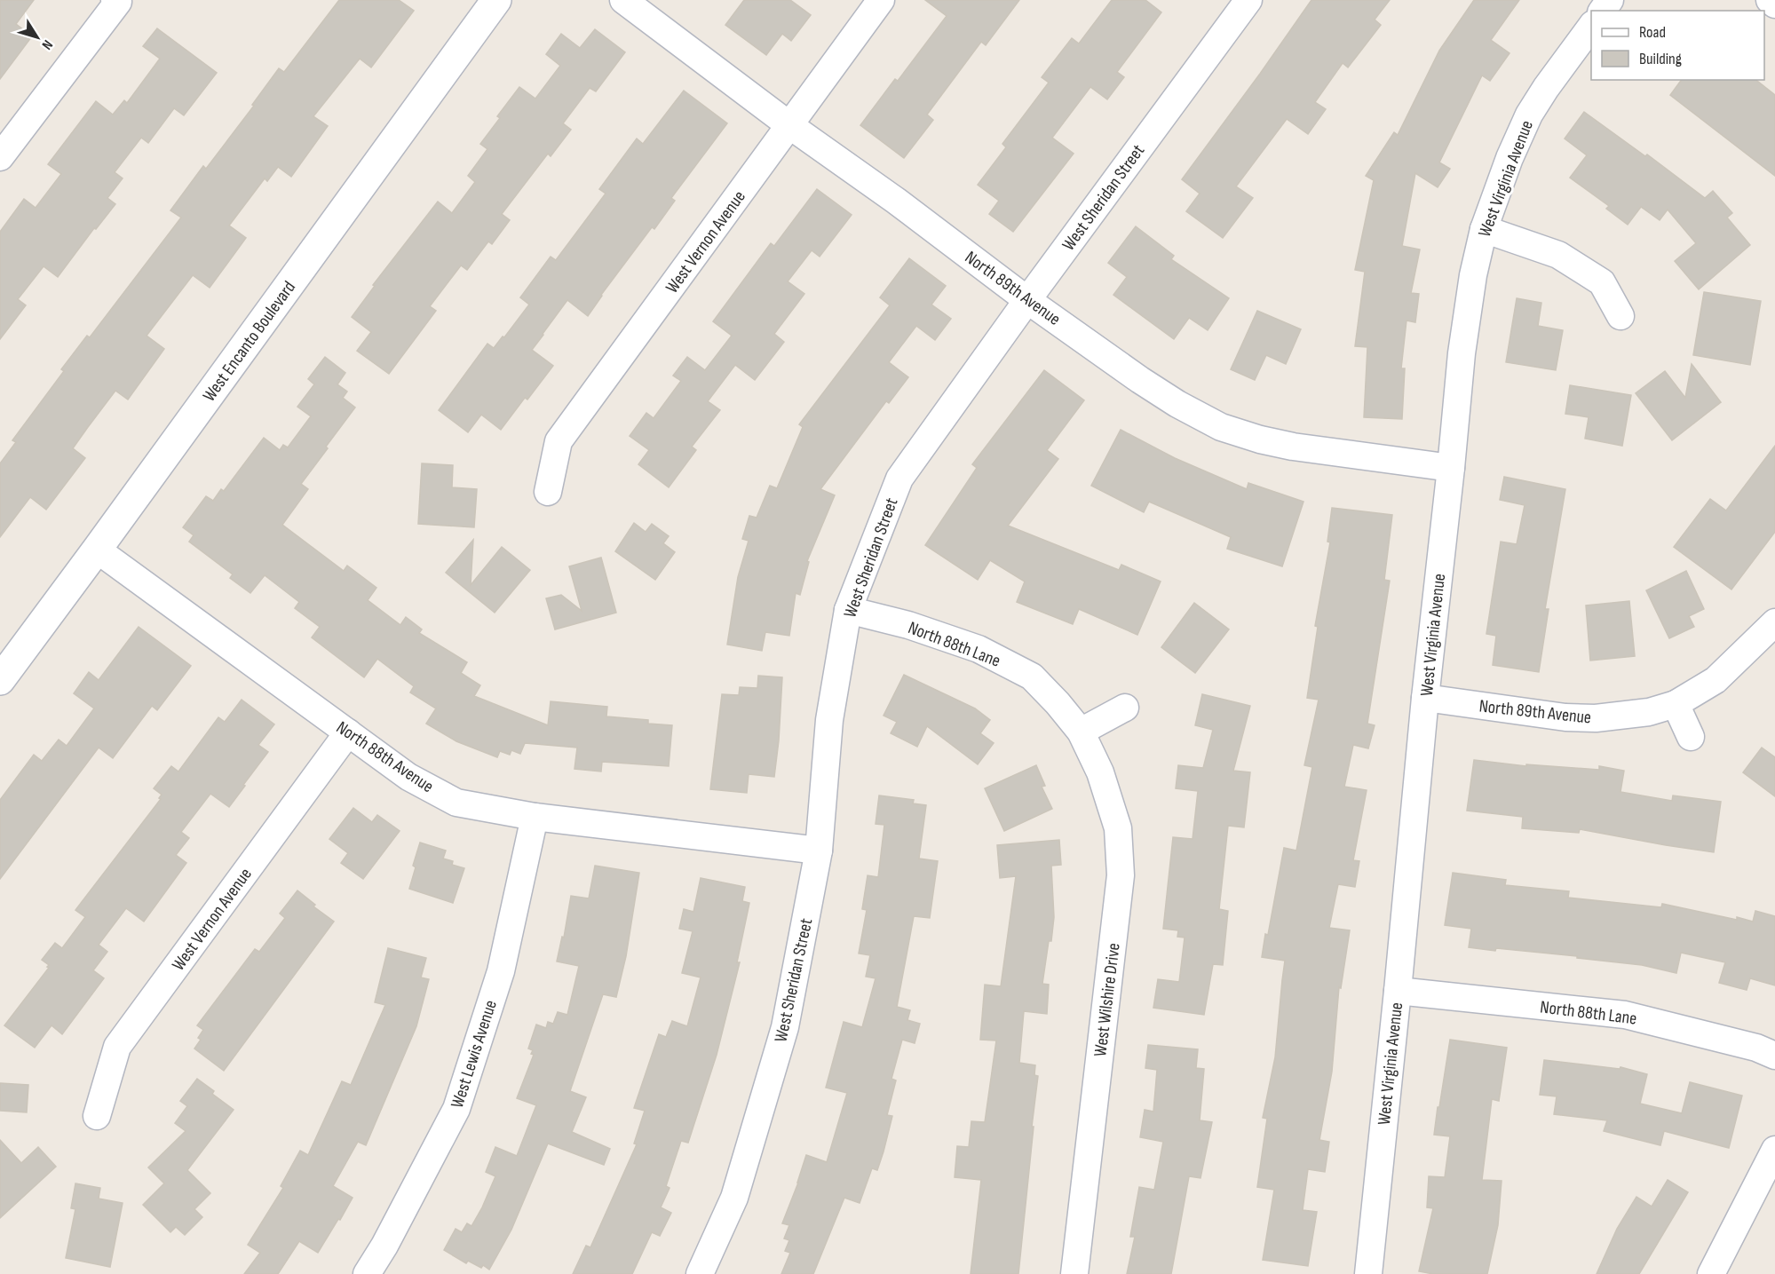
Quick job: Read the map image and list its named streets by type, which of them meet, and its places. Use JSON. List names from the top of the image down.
{
  "streets": {
    "street": [
      "West Virginia Avenue",
      "West Sheridan Street",
      "West Vernon Avenue",
      "North 89th Avenue",
      "West Encanto Boulevard",
      "North 88th Lane",
      "North 88th Avenue",
      "West Wilshire Drive",
      "West Lewis Avenue"
    ]
  },
  "crossings": [
    ["West Virginia Avenue", "North 89th Avenue"],
    ["West Virginia Avenue", "North 88th Lane"],
    ["West Sheridan Street", "North 89th Avenue"],
    ["West Sheridan Street", "North 88th Lane"],
    ["West Sheridan Street", "North 88th Avenue"],
    ["West Vernon Avenue", "North 89th Avenue"],
    ["West Vernon Avenue", "North 88th Avenue"],
    ["West Encanto Boulevard", "North 88th Avenue"],
    ["North 88th Lane", "West Wilshire Drive"],
    ["North 88th Avenue", "West Lewis Avenue"]
  ],
  "legend": ["Road", "Building"],
  "north": "bottom right"
}
